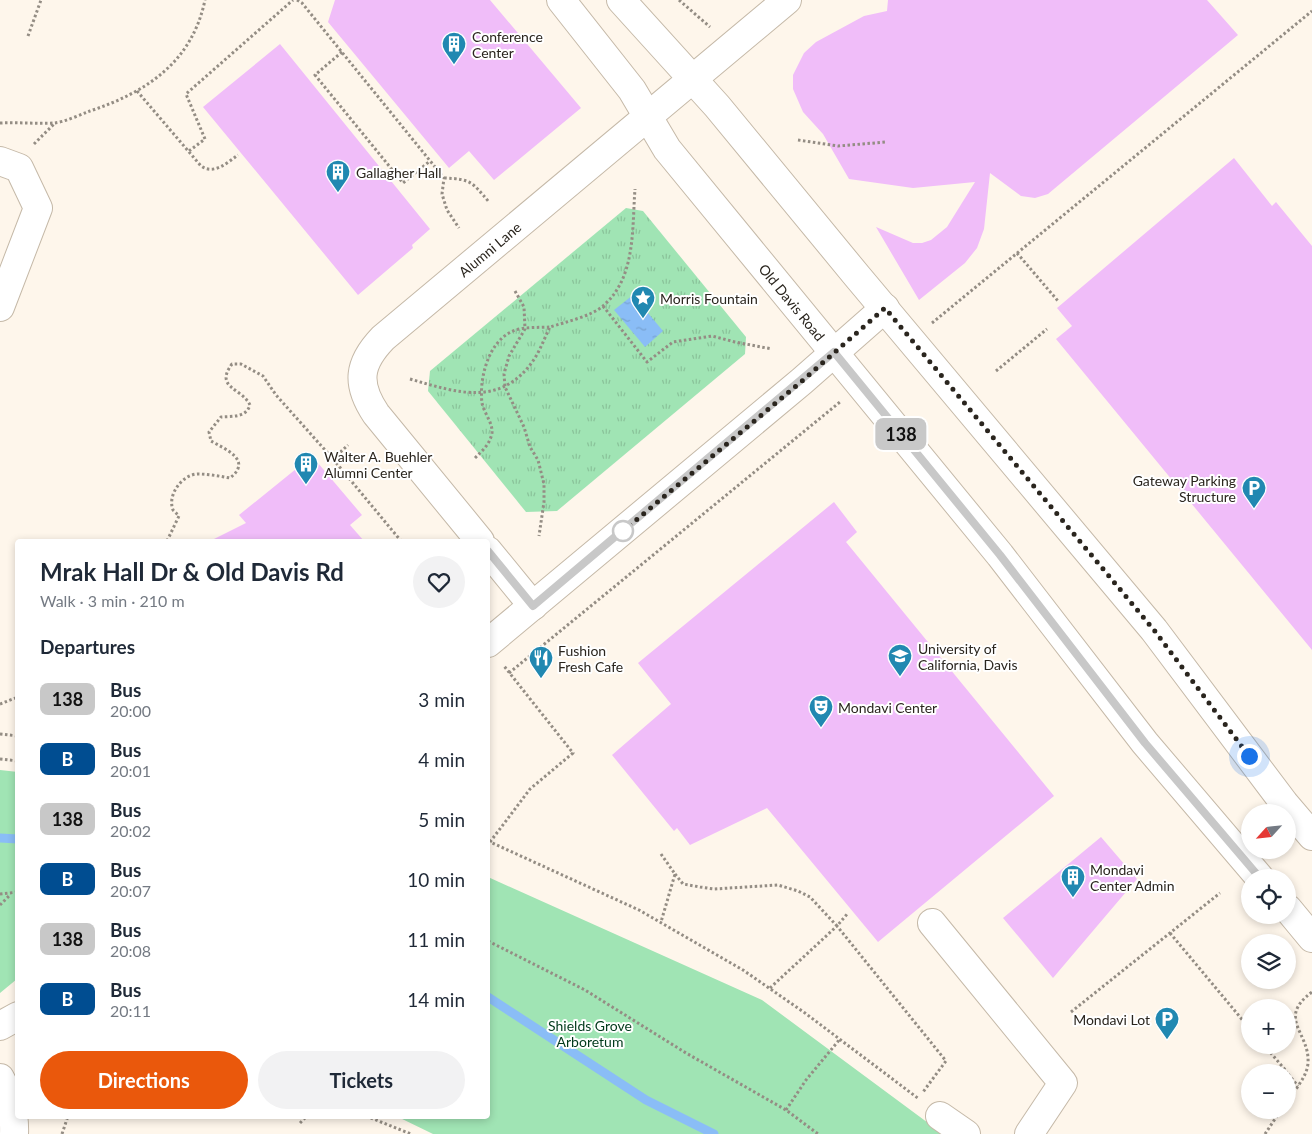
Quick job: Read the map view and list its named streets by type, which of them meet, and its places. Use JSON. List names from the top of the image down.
{
  "streets": {
    "street": ["Alumni Lane", "Old Davis Road"]
  },
  "crossings": [
    ["Alumni Lane", "Old Davis Road"]
  ],
  "parks": ["Shields Grove Arboretum"],
  "places": {
    "building": [
      "Conference Center",
      "Gallagher Hall",
      "Walter A. Buehler Alumni Center",
      "Mondavi Center Admin"
    ],
    "place": ["Morris Fountain"],
    "parking": ["Gateway Parking Structure", "Mondavi Lot"],
    "school or university": ["University of California, Davis"],
    "restaurant": ["Fushion Fresh Cafe"],
    "theatre": ["Mondavi Center"]
  },
  "lines": ["bus line 138"],
  "north": "bottom left",
  "page": {
    "on_map": "138",
    "heading": [
      ["Mrak Hall Dr & Old Davis Rd", "Walk · 3 min · 210 m"],
      "Departures"
    ],
    "list": [
      {
        "mark": "138",
        "name": "Bus",
        "note": "20:00",
        "value": "3 min"
      },
      {
        "mark": "B",
        "name": "Bus",
        "note": "20:01",
        "value": "4 min"
      },
      {
        "mark": "138",
        "name": "Bus",
        "note": "20:02",
        "value": "5 min"
      },
      {
        "mark": "B",
        "name": "Bus",
        "note": "20:07",
        "value": "10 min"
      },
      {
        "mark": "138",
        "name": "Bus",
        "note": "20:08",
        "value": "11 min"
      },
      {
        "mark": "B",
        "name": "Bus",
        "note": "20:11",
        "value": "14 min"
      }
    ],
    "map_buttons": ["+", "−"],
    "buttons": ["Directions", "Tickets"]
  }
}
